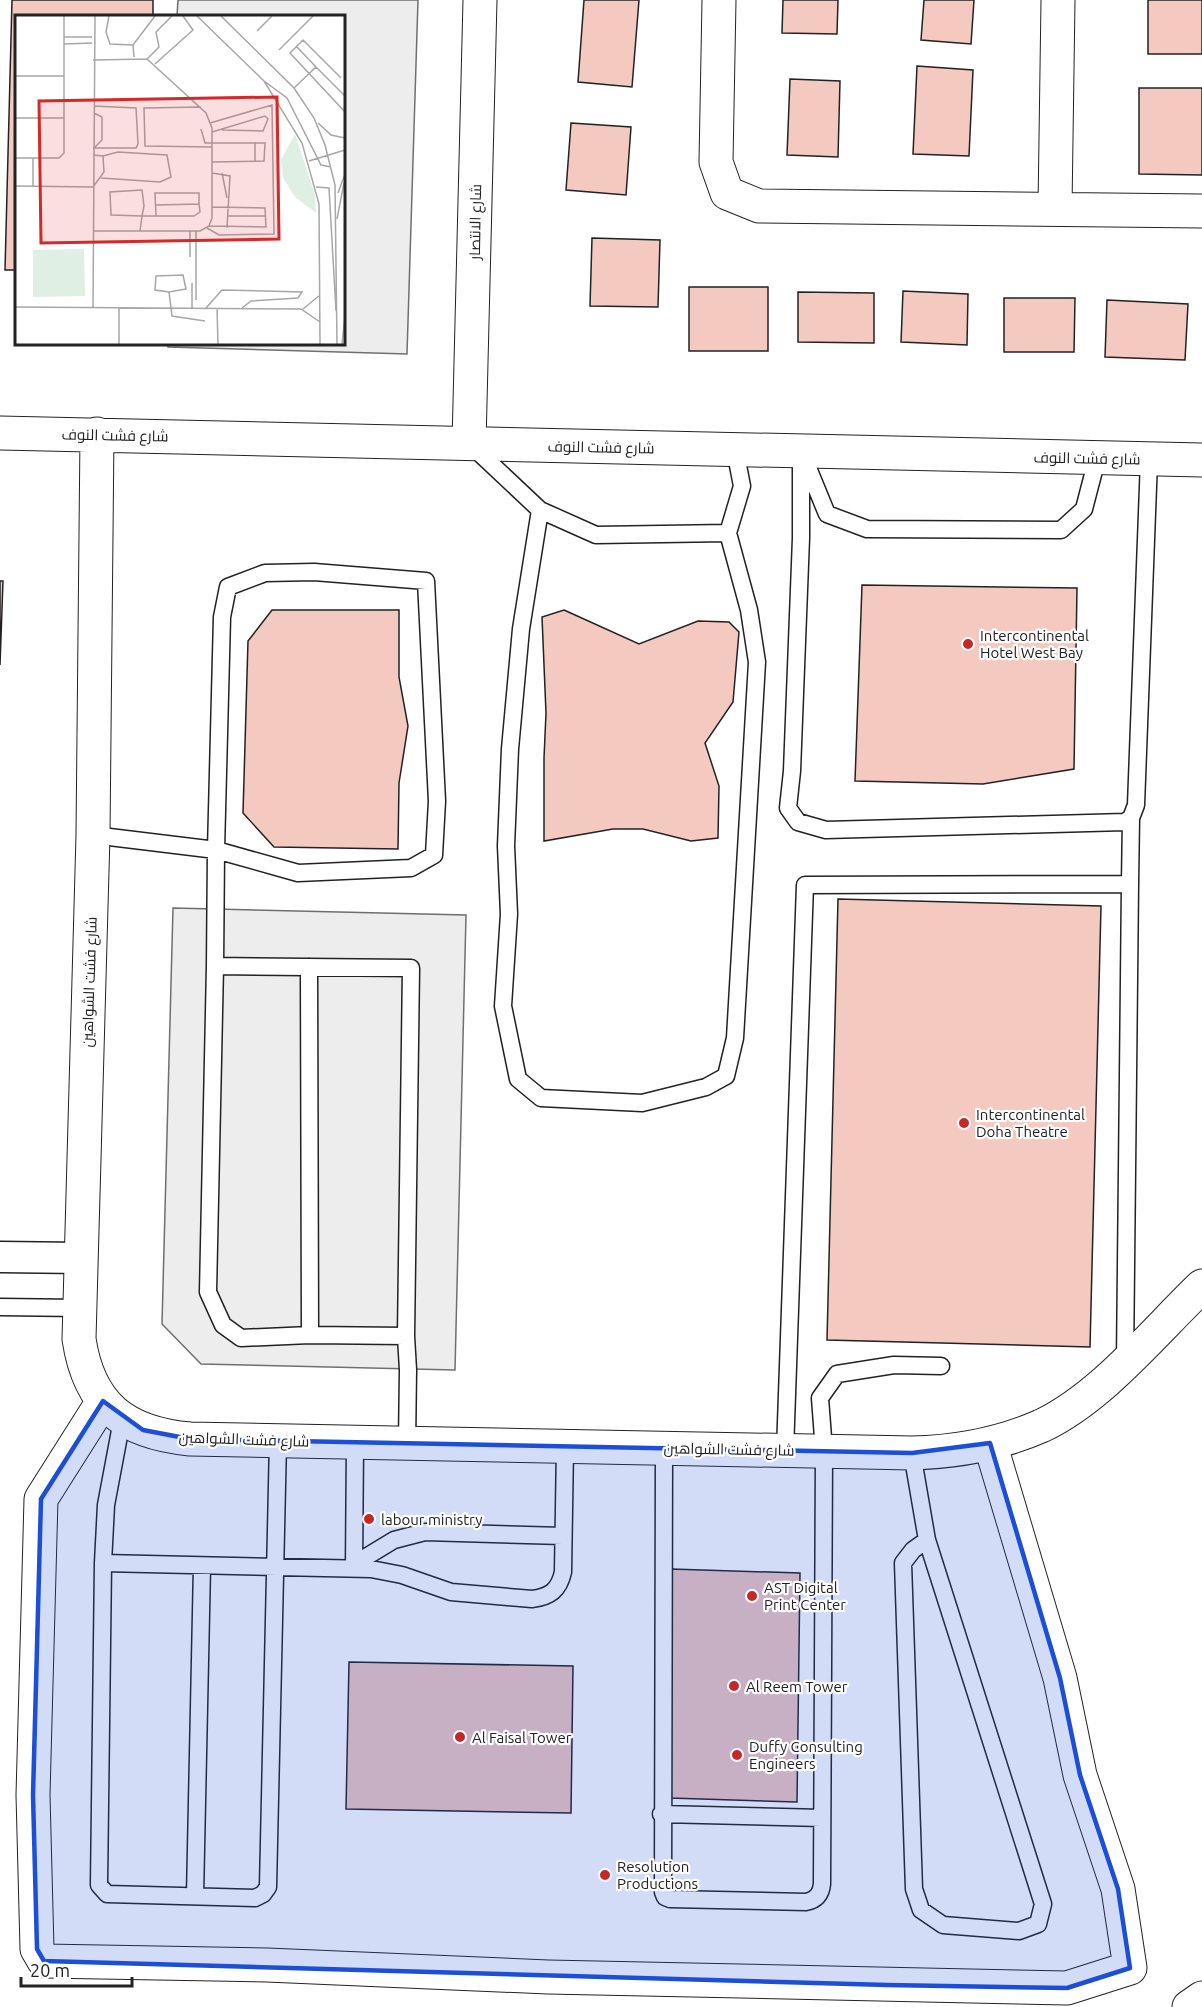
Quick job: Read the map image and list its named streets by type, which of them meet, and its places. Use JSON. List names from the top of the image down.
{
  "streets": {
    "street": ["شارع الانتصار", "شارع فشت النوف", "شارع فشت الشواهين"]
  },
  "crossings": [
    ["شارع الانتصار", "شارع فشت النوف"],
    ["شارع فشت النوف", "شارع فشت الشواهين"]
  ],
  "places": [
    "Intercontinental Hotel West Bay",
    "Intercontinental Doha Theatre",
    "labour ministry",
    "AST Digital Print Center",
    "Al Reem Tower",
    "Al Faisal Tower",
    "Duffy Consulting Engineers",
    "Resolution Productions"
  ],
  "scale_bar": "20 m"
}
